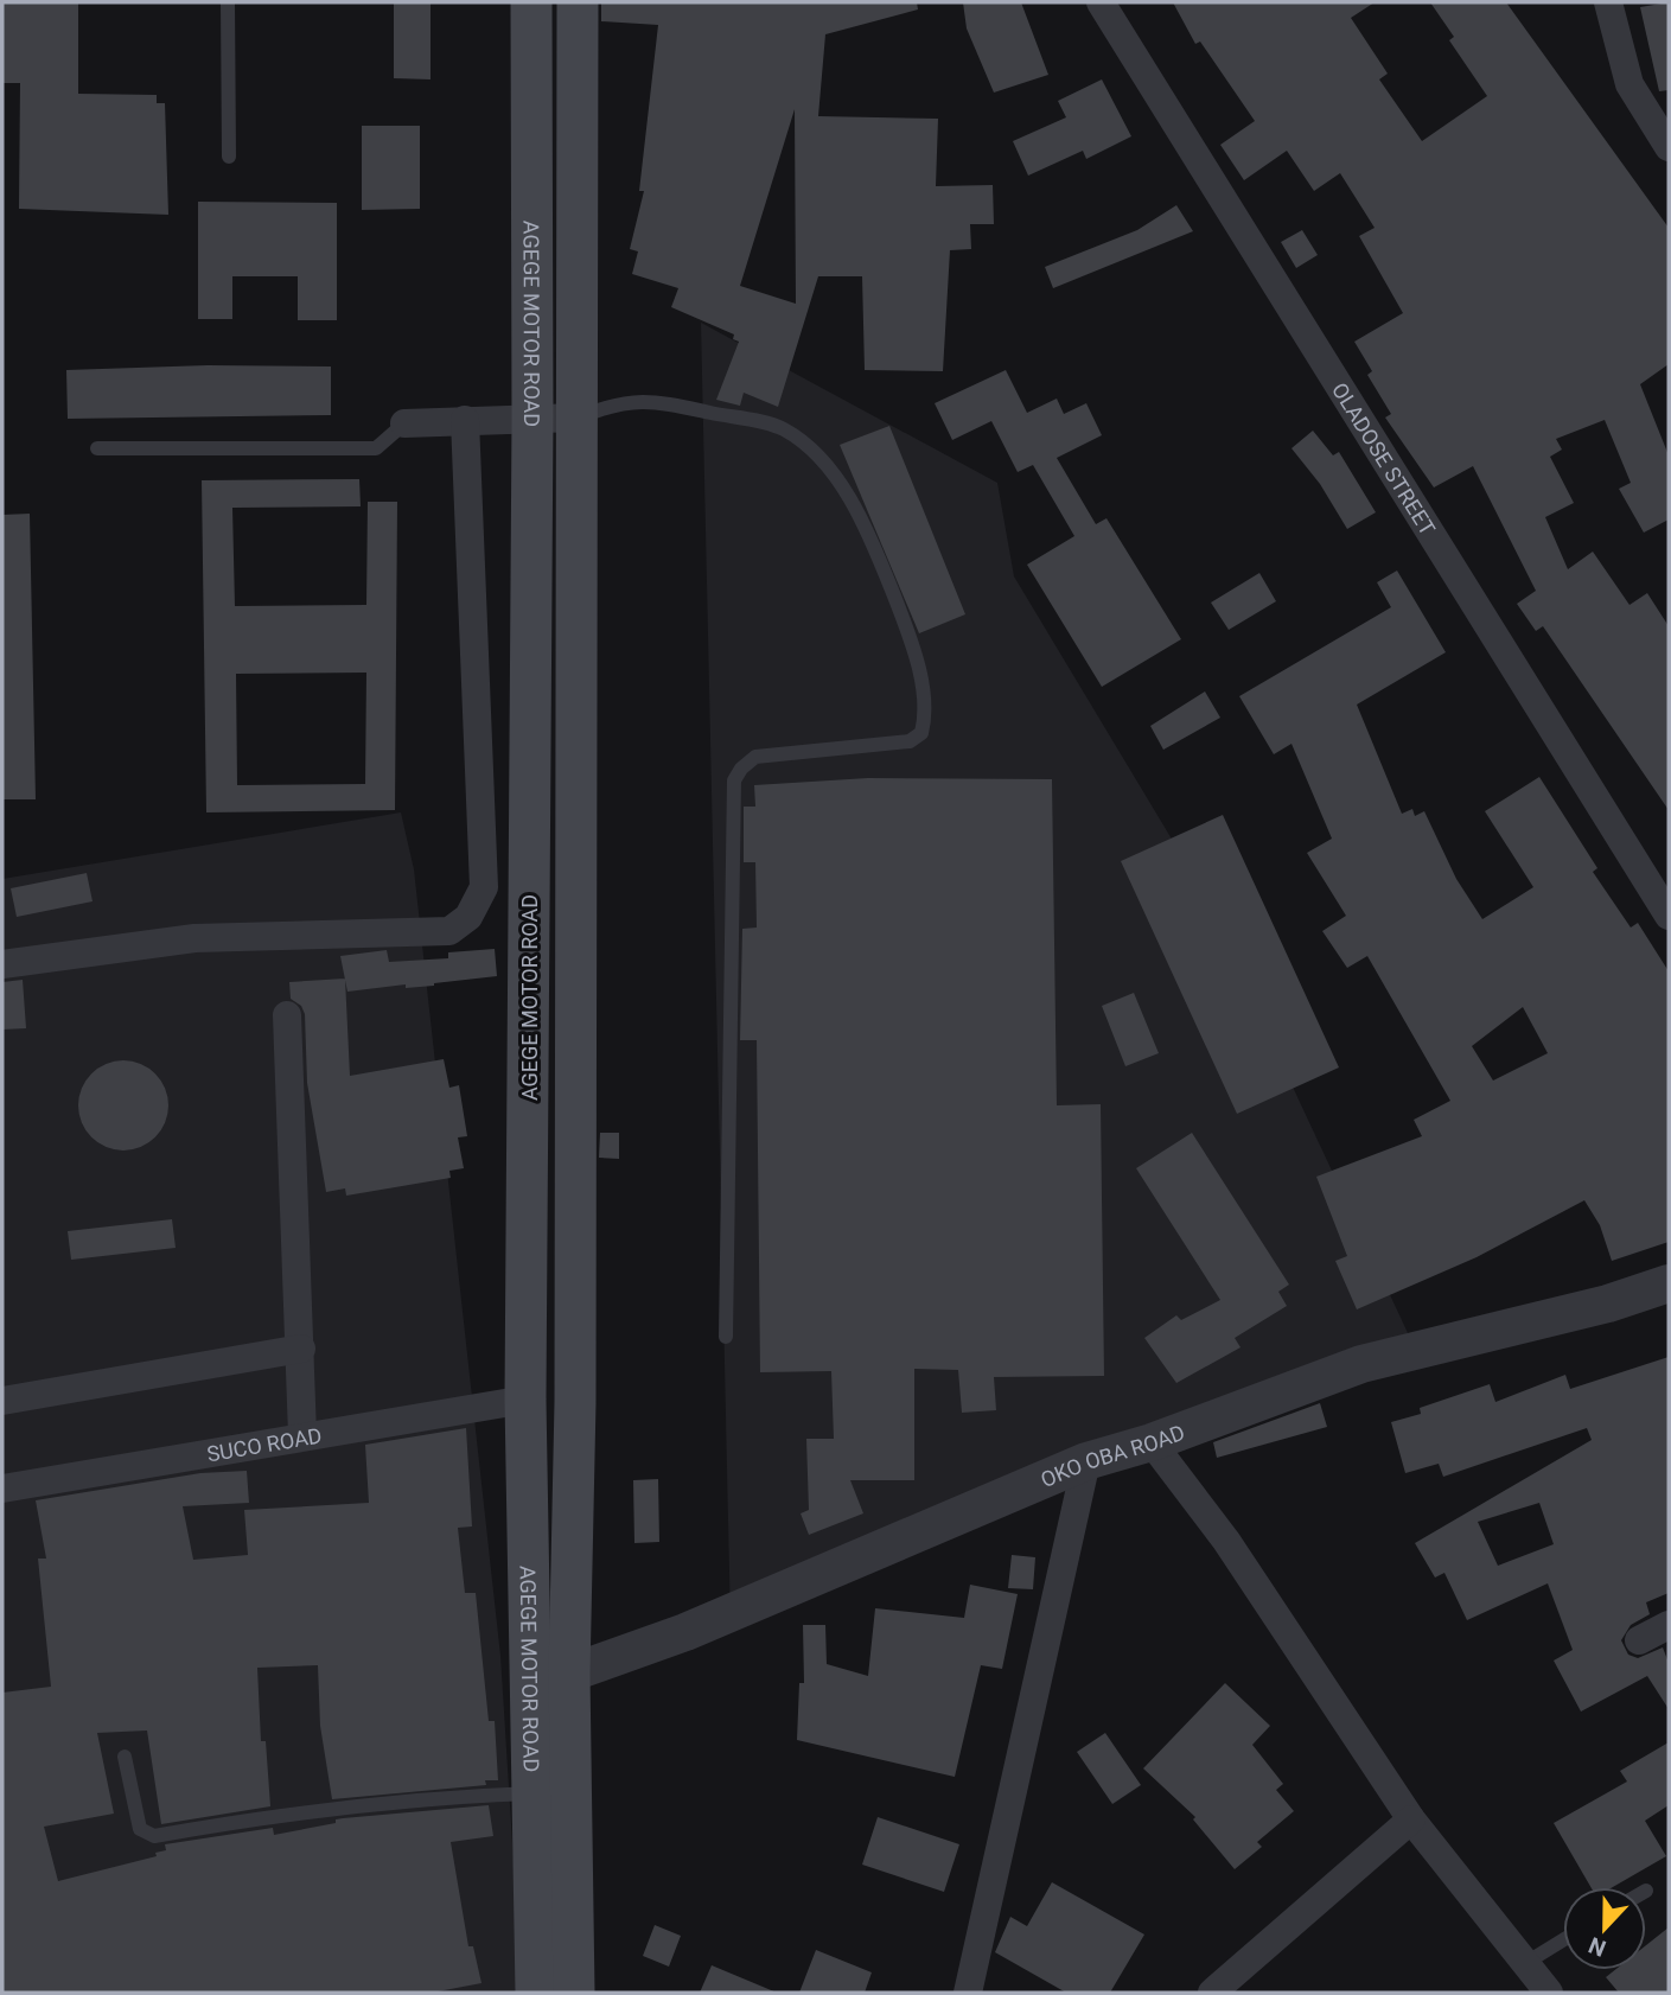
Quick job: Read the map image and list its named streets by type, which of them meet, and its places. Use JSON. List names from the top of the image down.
{
  "streets": {
    "main road": ["AGEGE MOTOR ROAD"],
    "street": ["OLADOSE STREET", "SUCO ROAD", "OKO OBA ROAD"]
  },
  "crossings": [
    ["AGEGE MOTOR ROAD", "SUCO ROAD"],
    ["AGEGE MOTOR ROAD", "OKO OBA ROAD"]
  ],
  "north": "bottom"
}
